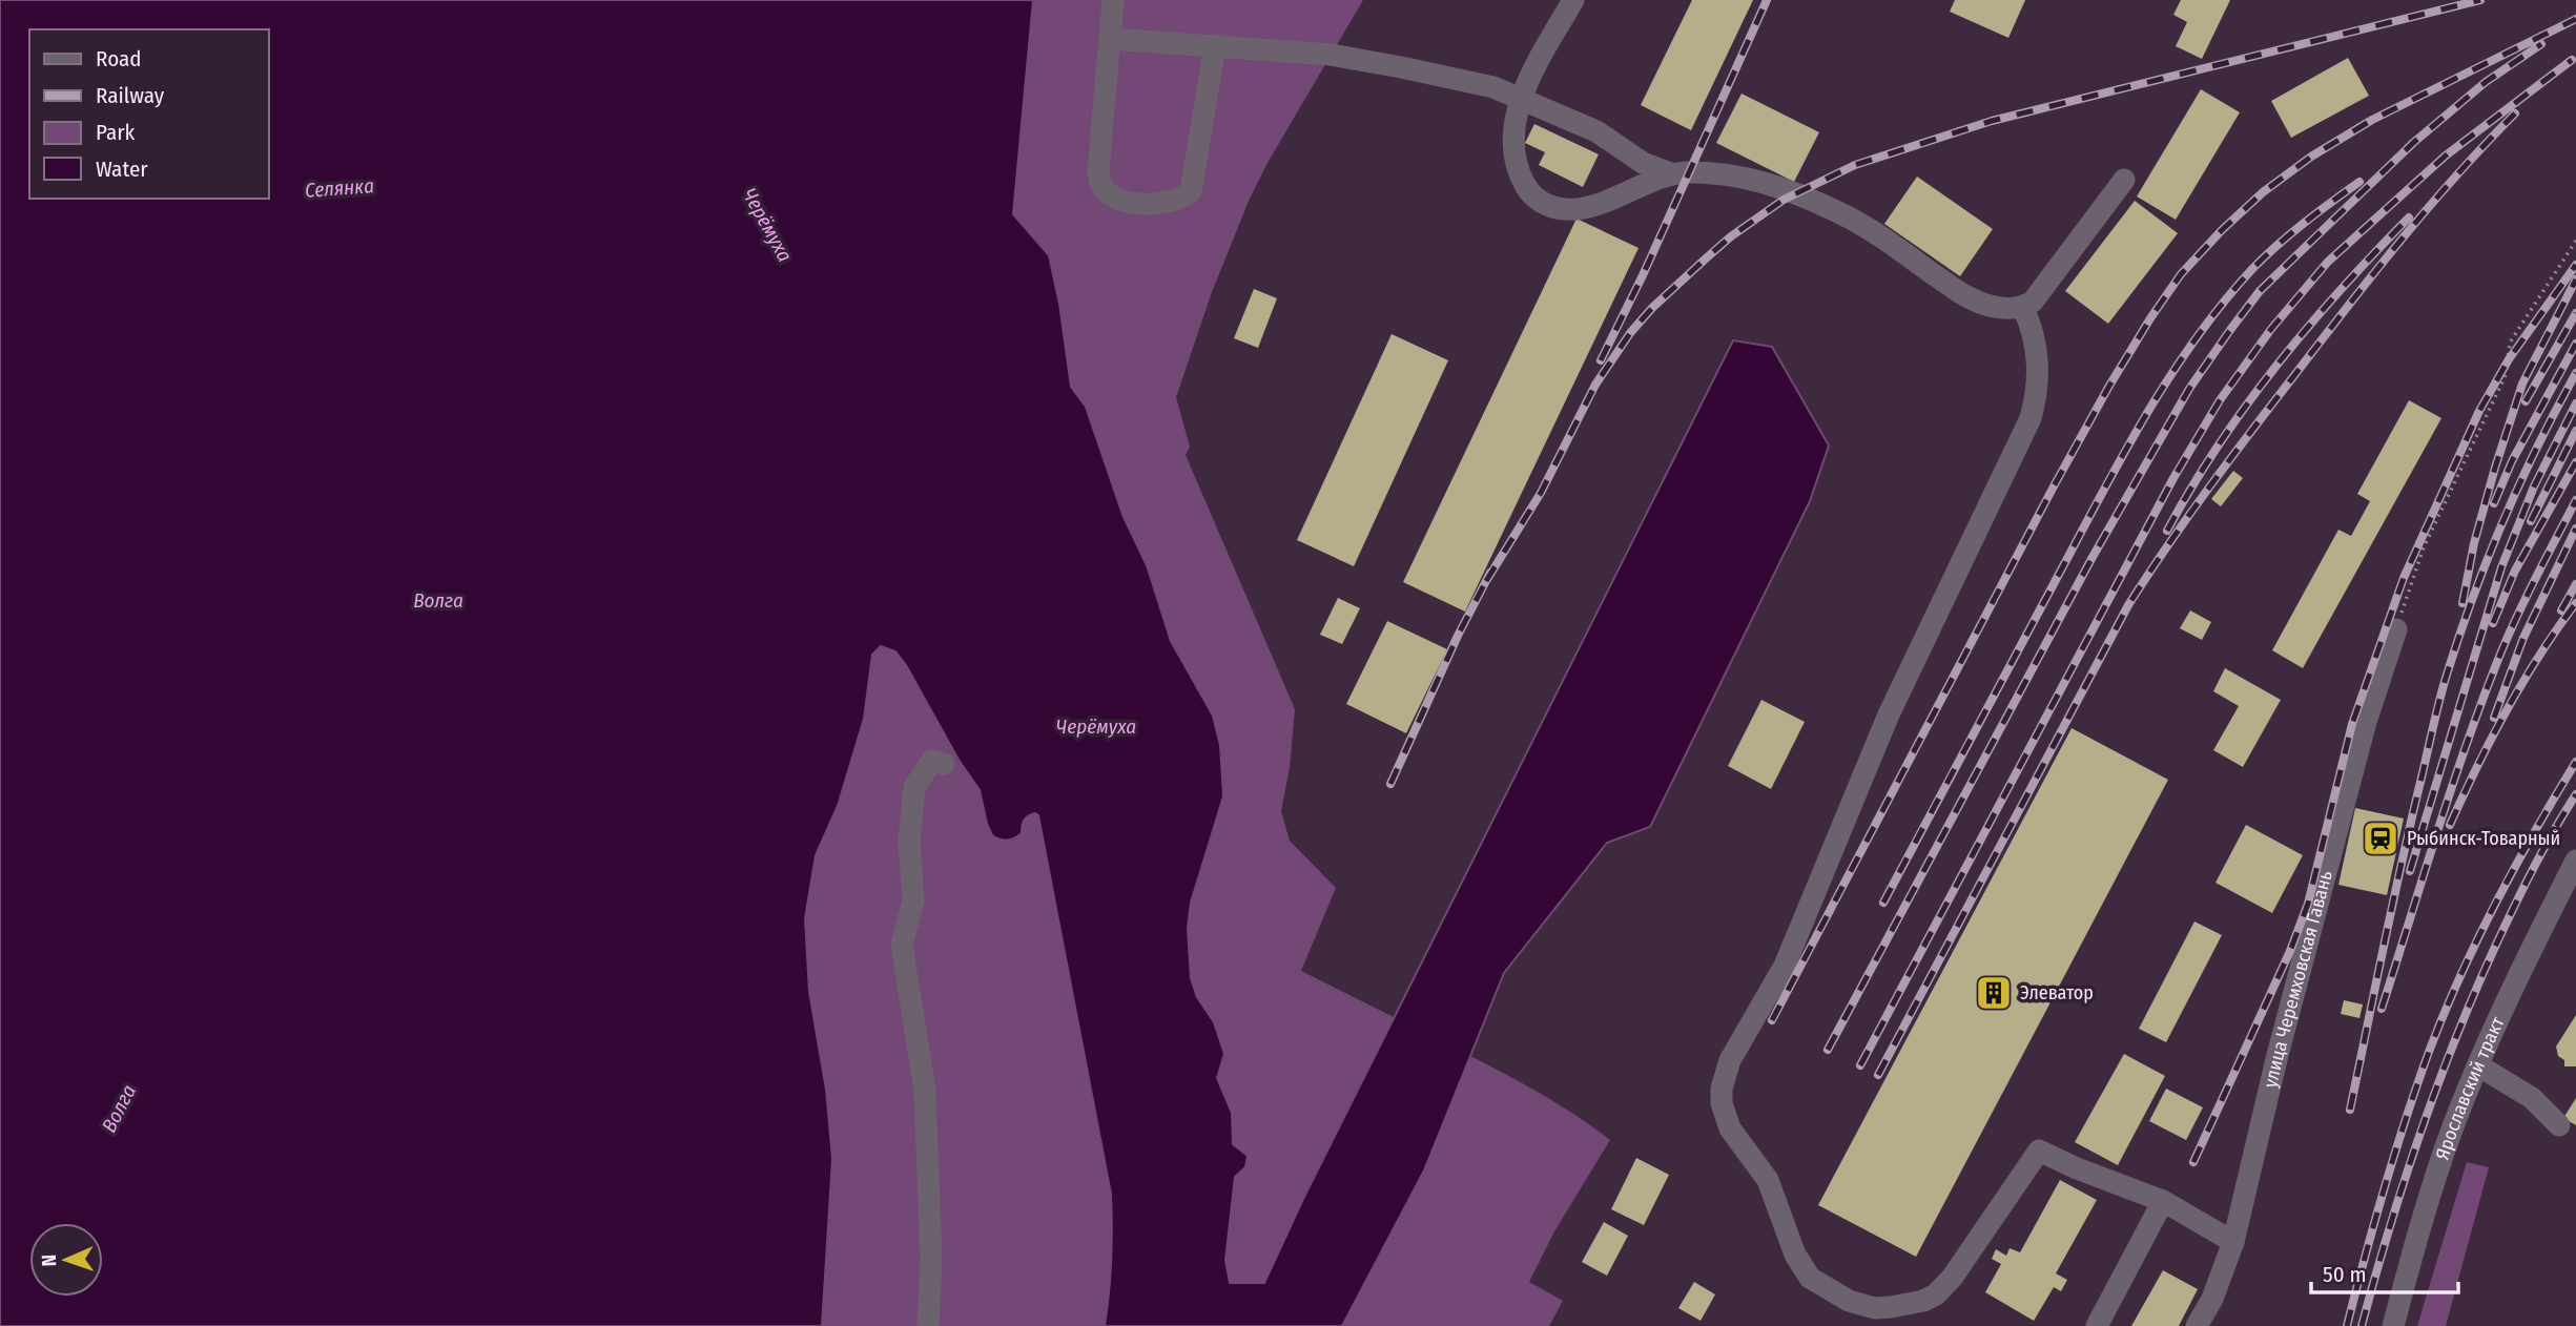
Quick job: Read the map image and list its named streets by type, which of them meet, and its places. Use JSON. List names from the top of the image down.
{
  "streets": {
    "street": ["улица Черемховская Гавань", "Ярославский тракт"]
  },
  "water": ["Селянка", "Черёмуха", "Волга"],
  "places": {
    "station": ["Рыбинск-Товарный"],
    "building": ["Элеватор"]
  },
  "legend": [
    "Road",
    "Railway",
    "Park",
    "Water"
  ],
  "scale_bar": "50 m",
  "north": "left"
}
